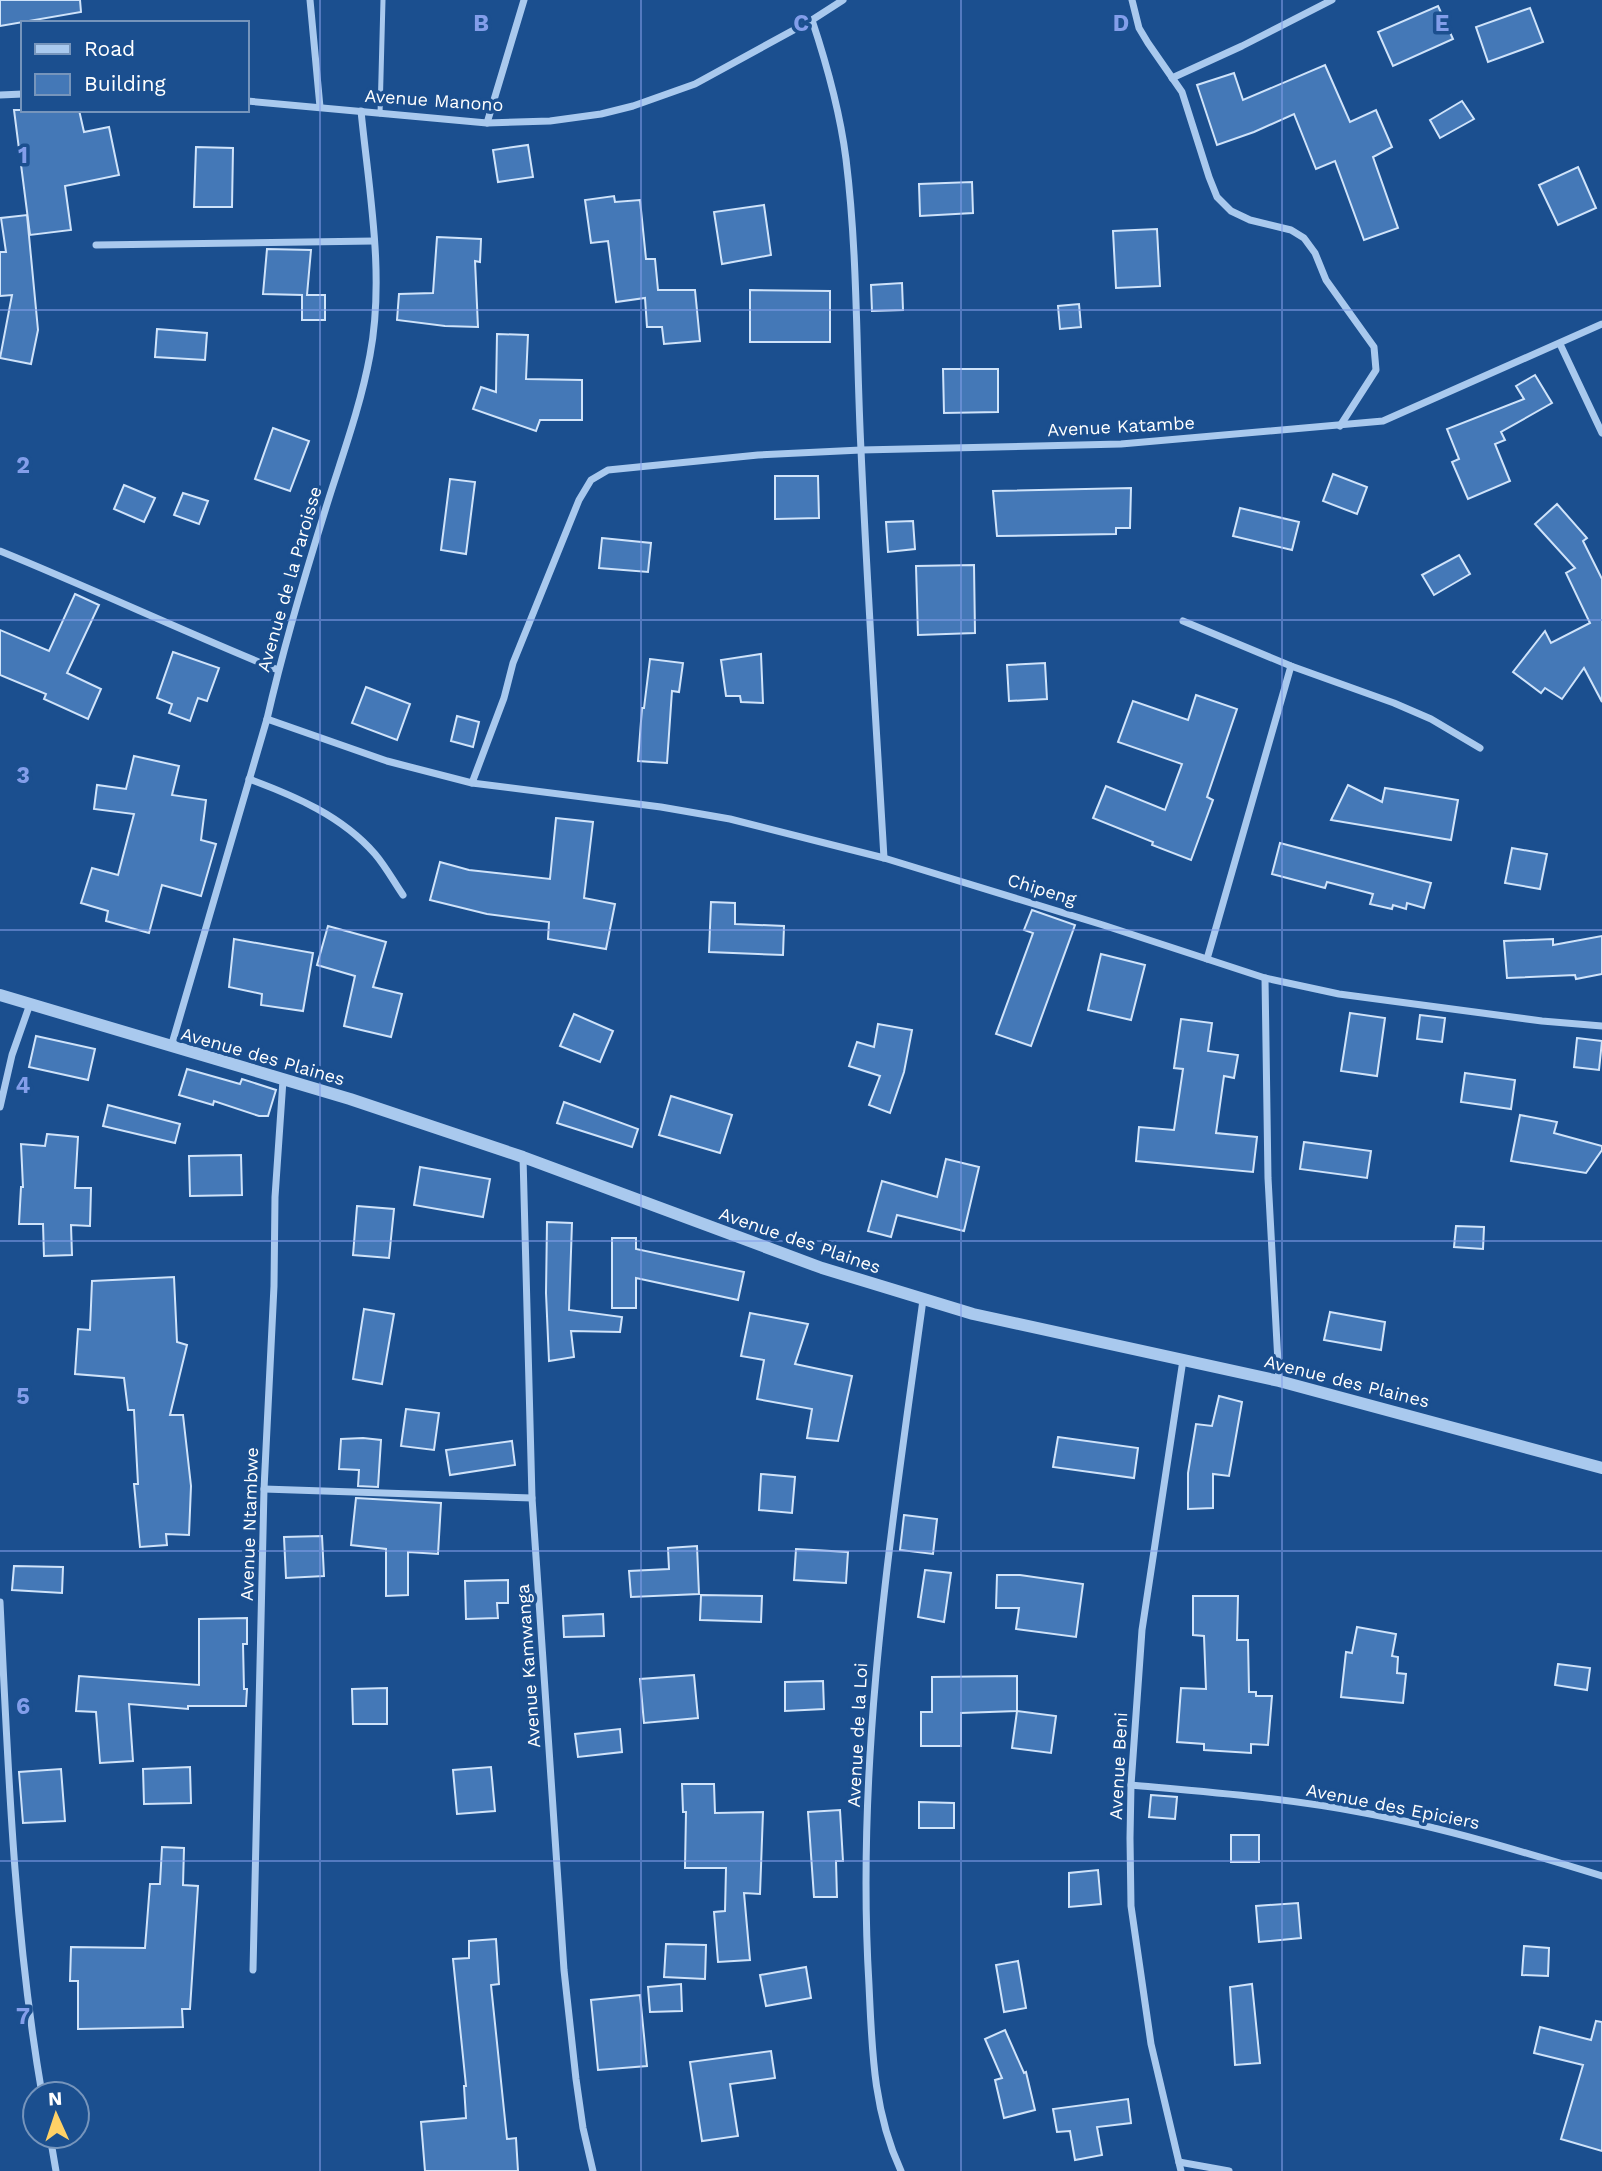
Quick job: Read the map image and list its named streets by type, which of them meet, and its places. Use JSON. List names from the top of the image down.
{
  "streets": {
    "street": [
      "Avenue Manono",
      "Avenue Katambe",
      "Avenue de la Paroisse",
      "Chipeng",
      "Avenue des Plaines",
      "Avenue Ntambwe",
      "Avenue Kamwanga",
      "Avenue de la Loi",
      "Avenue Beni",
      "Avenue des Epiciers"
    ]
  },
  "crossings": [
    ["Avenue Manono", "Avenue de la Paroisse"],
    ["Avenue Katambe", "Chipeng"],
    ["Avenue de la Paroisse", "Chipeng"],
    ["Avenue de la Paroisse", "Avenue des Plaines"],
    ["Avenue des Plaines", "Avenue Ntambwe"],
    ["Avenue des Plaines", "Avenue Kamwanga"],
    ["Avenue des Plaines", "Avenue de la Loi"],
    ["Avenue des Plaines", "Avenue Beni"],
    ["Avenue Beni", "Avenue des Epiciers"]
  ],
  "legend": ["Road", "Building"],
  "north": "top",
  "grid": {
    "columns": [
      "B",
      "C",
      "D",
      "E"
    ],
    "rows": [
      "1",
      "2",
      "3",
      "4",
      "5",
      "6",
      "7"
    ]
  }
}
